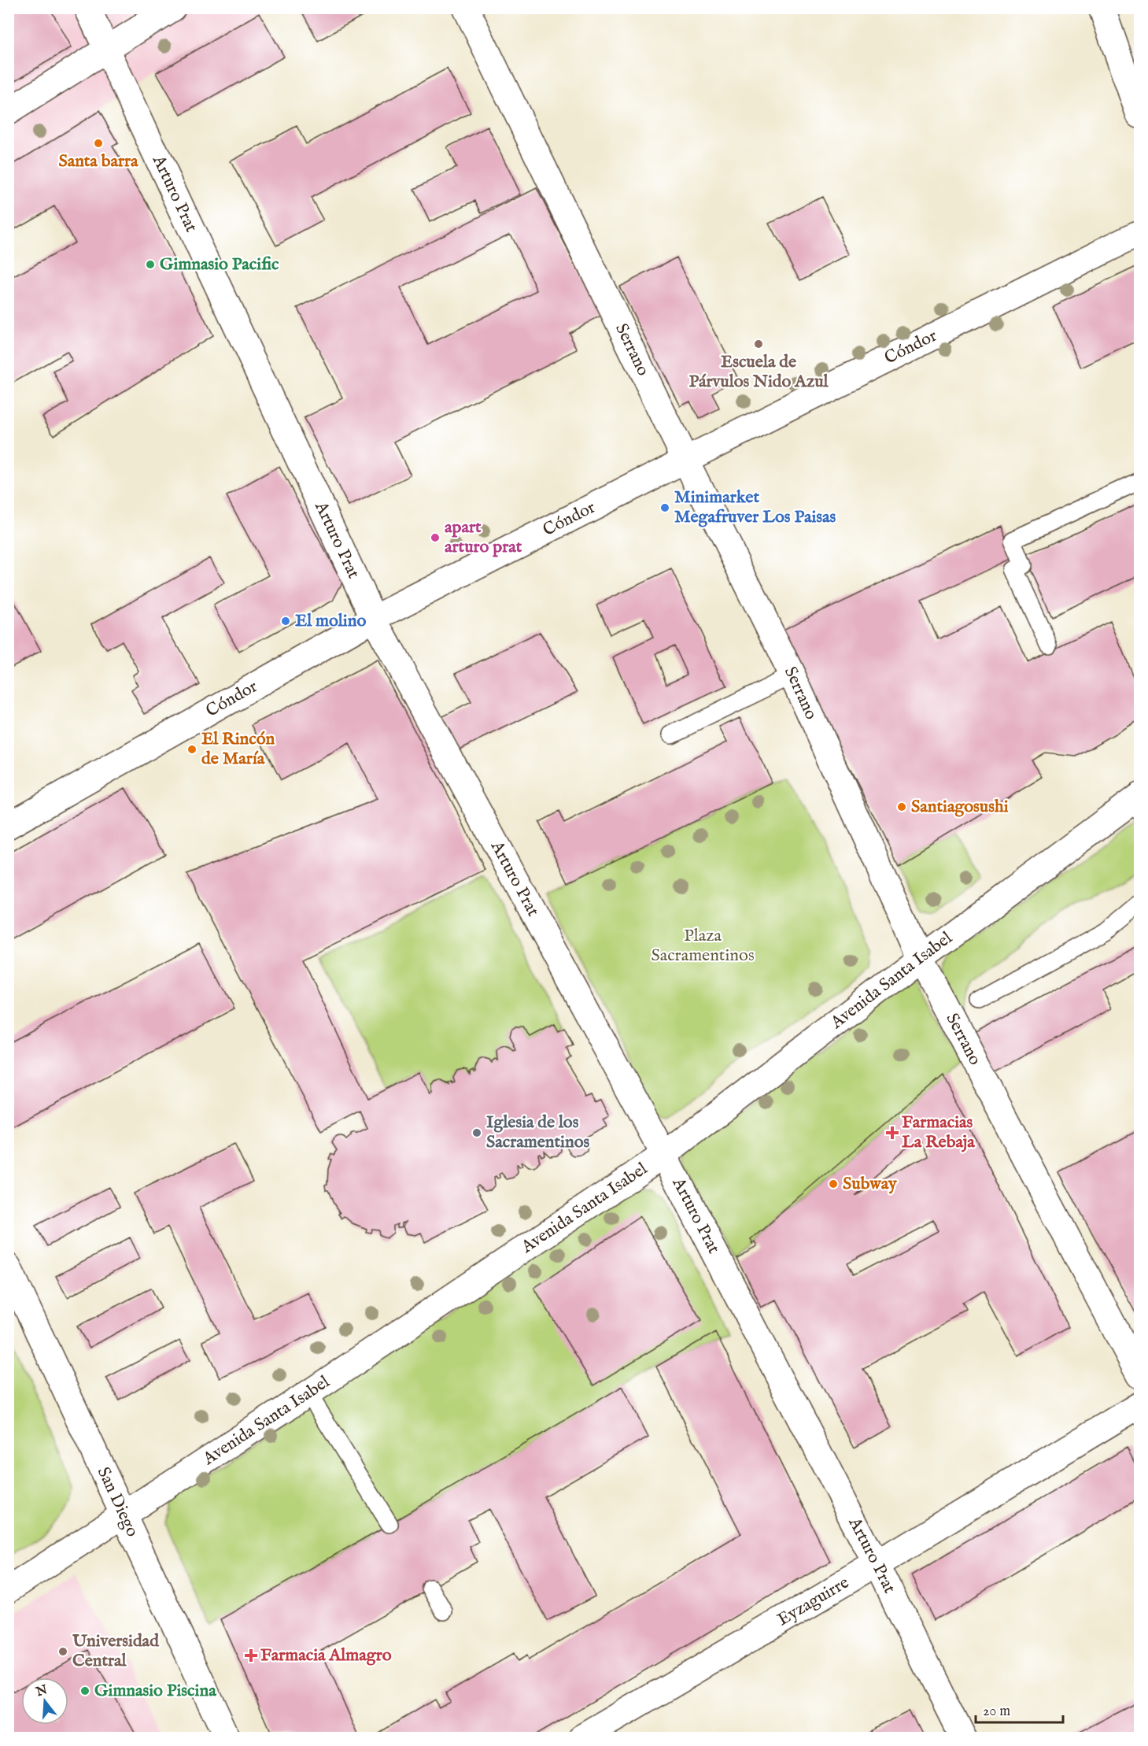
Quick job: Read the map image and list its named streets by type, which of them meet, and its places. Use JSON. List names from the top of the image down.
{
  "streets": {
    "street": [
      "Arturo Prat",
      "Cóndor",
      "Serrano",
      "Avenida Santa Isabel",
      "San Diego",
      "Eyzaguirre"
    ]
  },
  "crossings": [
    ["Arturo Prat", "Cóndor"],
    ["Arturo Prat", "Avenida Santa Isabel"],
    ["Arturo Prat", "Eyzaguirre"],
    ["Cóndor", "Serrano"],
    ["Serrano", "Avenida Santa Isabel"],
    ["Avenida Santa Isabel", "San Diego"]
  ],
  "parks": ["Plaza Sacramentinos"],
  "places": {
    "other": [
      "Santa barra",
      "Gimnasio Pacific",
      "Escuela de Párvulos Nido Azul",
      "Minimarket Megafruver Los Paisas",
      "apart arturo prat",
      "El molino",
      "El Rincón de María",
      "Santiagosushi",
      "Iglesia de los Sacramentinos",
      "Subway",
      "Universidad Central",
      "Gimnasio Piscina"
    ],
    "health": ["Farmacias La Rebaja", "Farmacia Almagro"]
  },
  "scale_bar": "20 m",
  "north": "top"
}
